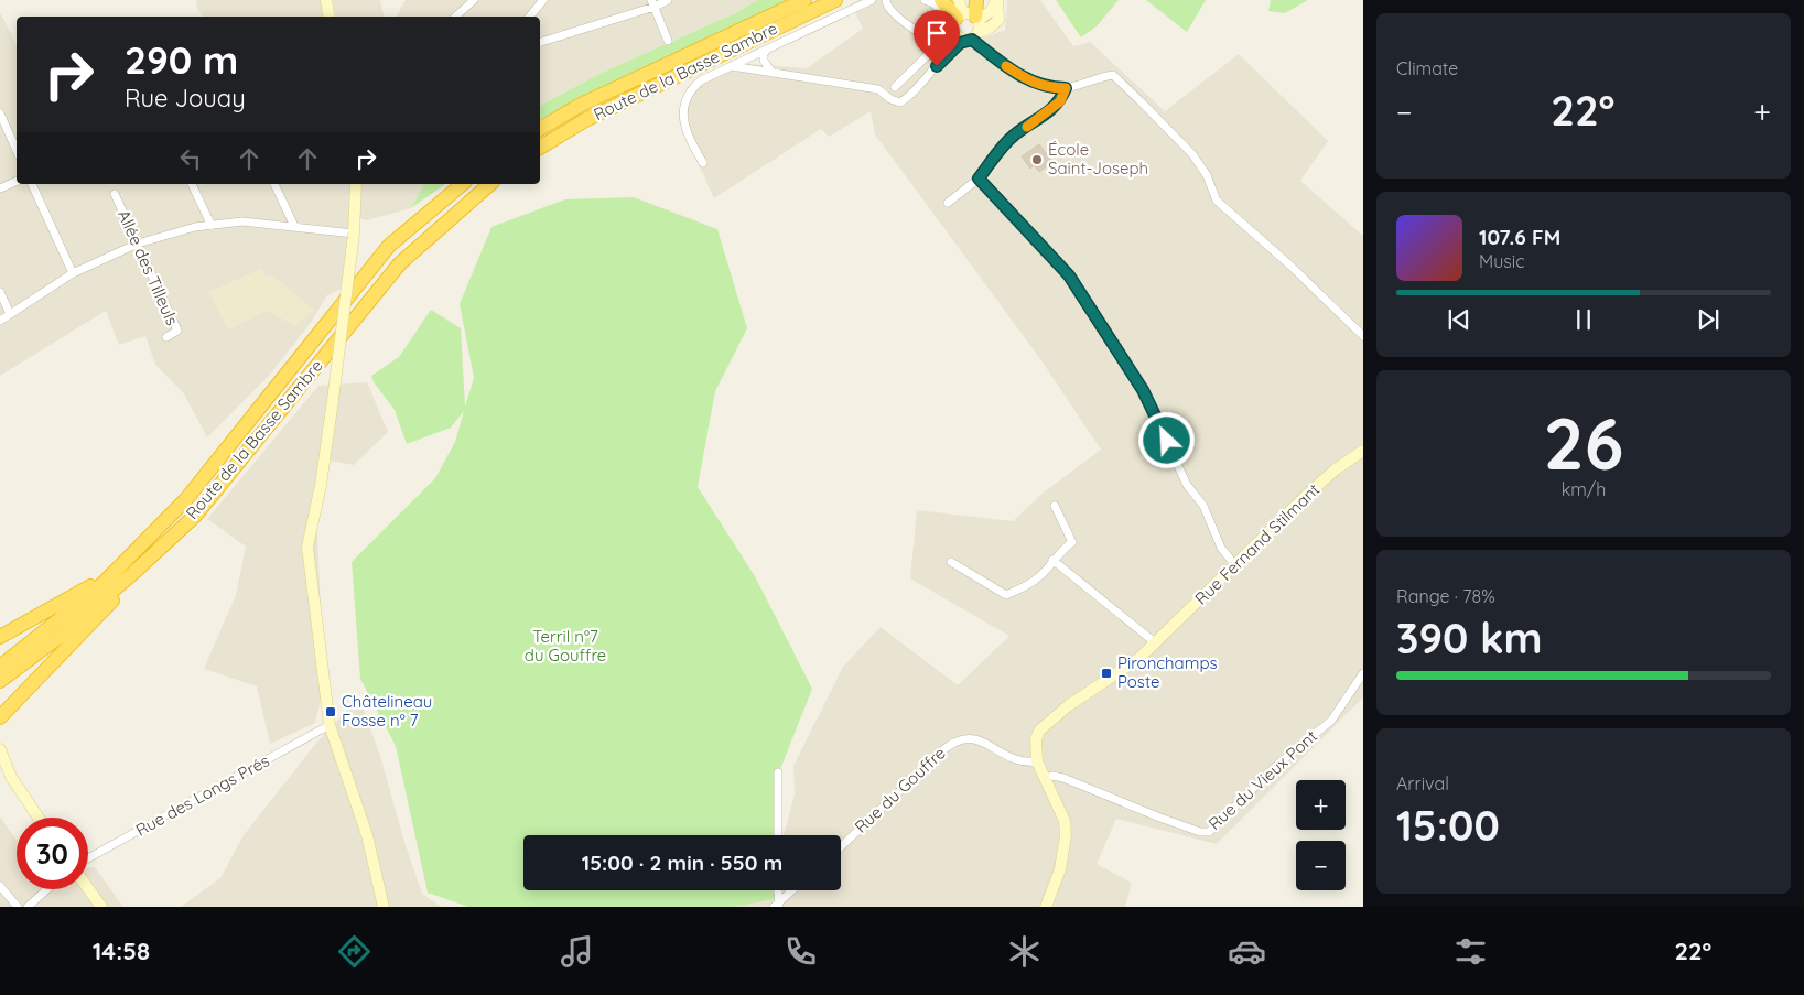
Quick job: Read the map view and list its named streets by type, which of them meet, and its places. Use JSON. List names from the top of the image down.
{
  "streets": {
    "highway": ["Route de la Basse Sambre"],
    "street": [
      "Allée des Tilleuls",
      "Rue Fernand Stilmant",
      "Rue du Vieux Pont",
      "Rue du Gouffre",
      "Rue des Longs Prés"
    ]
  },
  "crossings": [
    ["Rue Fernand Stilmant", "Rue du Gouffre"]
  ],
  "parks": ["Terril n°7 du Gouffre"],
  "places": {
    "other": ["École Saint-Joseph"],
    "transit": ["Pironchamps Poste", "Châtelineau Fosse n° 7"]
  },
  "page": {
    "tile": [
      "Climate",
      ["26", "km/h"],
      ["Range · 78%", "390 km"],
      ["Arrival", "15:00"]
    ],
    "turn": ["290 m", "Rue Jouay"],
    "heat": ["−", "22°", "+"],
    "song": ["107.6 FM", "Music"],
    "map_buttons": ["+", "−"],
    "limit": "30",
    "trip": "15:00 · 2 min · 550 m",
    "tabs": ["14:58", "22°"]
  }
}
